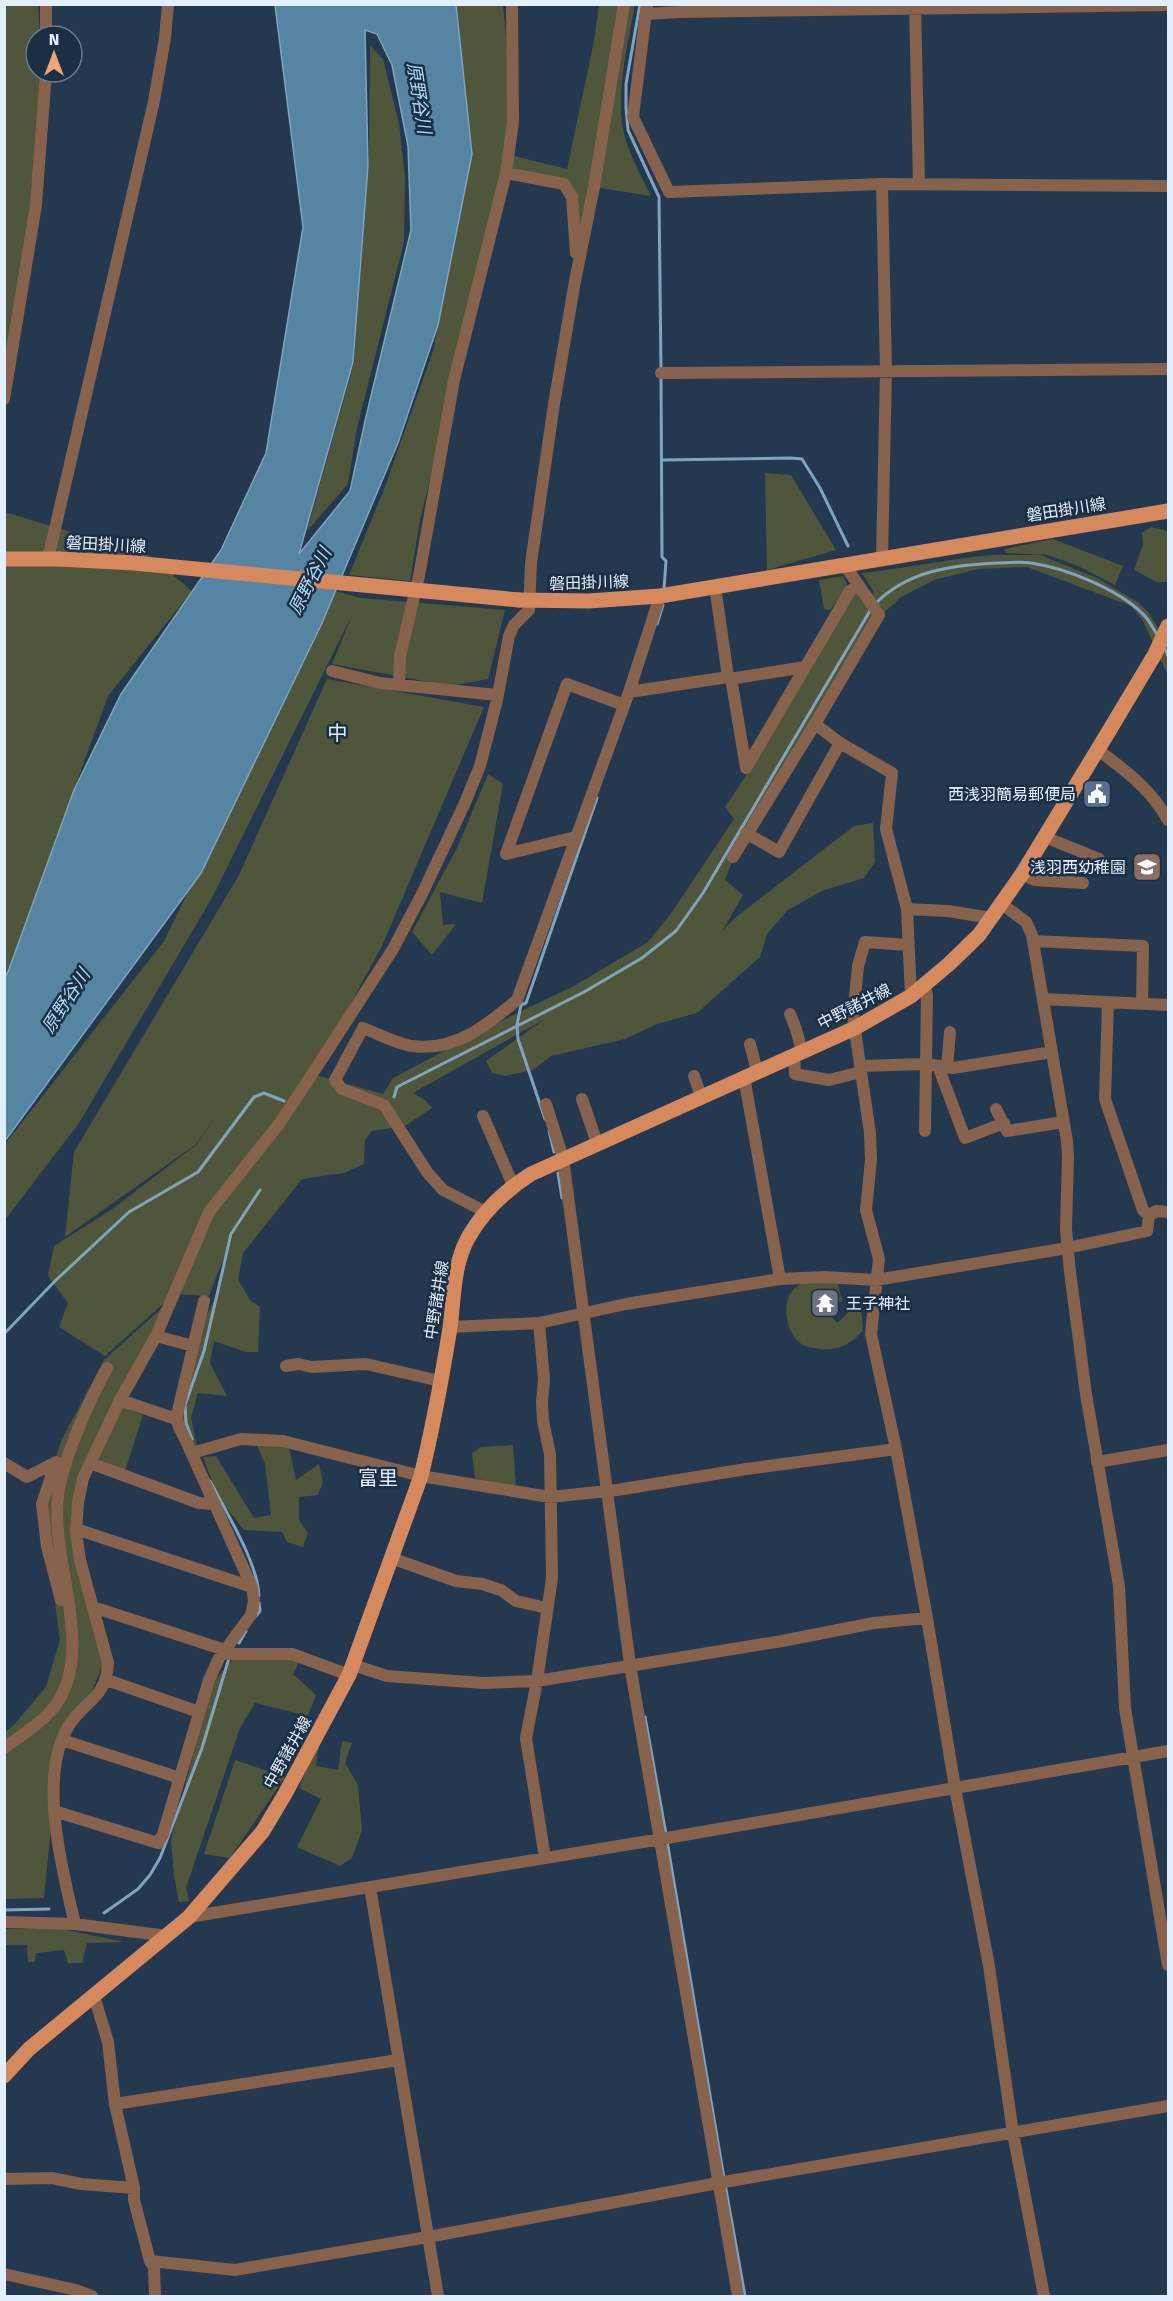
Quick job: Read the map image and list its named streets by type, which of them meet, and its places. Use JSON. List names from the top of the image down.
{
  "streets": {
    "main road": ["磐田掛川線", "中野諸井線"]
  },
  "districts": ["中", "富里"],
  "water": ["原野谷川"],
  "places": {
    "public building": ["西浅羽簡易郵便局"],
    "school or university": ["浅羽西幼稚園"],
    "temple": ["王子神社"]
  },
  "north": "top"
}
